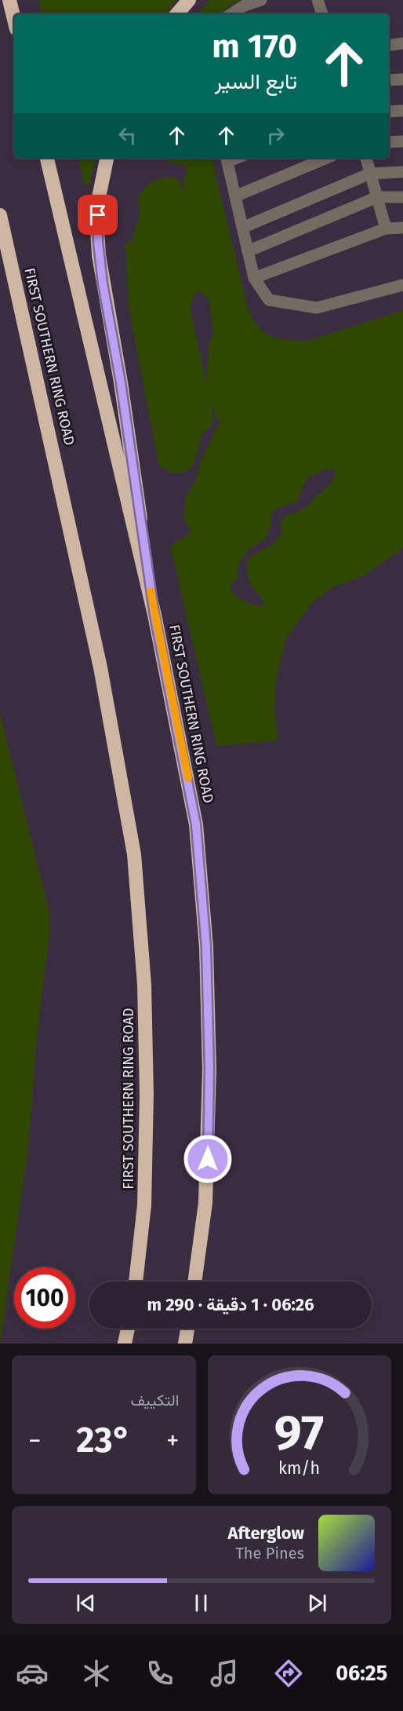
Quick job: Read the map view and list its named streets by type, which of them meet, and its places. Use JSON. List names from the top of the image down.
{
  "streets": {
    "highway": ["FIRST SOUTHERN RING ROAD"]
  },
  "page": {
    "turn": ["170 m", "تابع السير"],
    "limit": "100",
    "trip": "06:26 · 1 دقيقة · 290 m",
    "tile": "التكييف",
    "heat": ["−", "23°", "+"],
    "song": ["Afterglow", "The Pines"],
    "tabs": "06:25",
    "gauge": ["97", "km/h"]
  }
}
